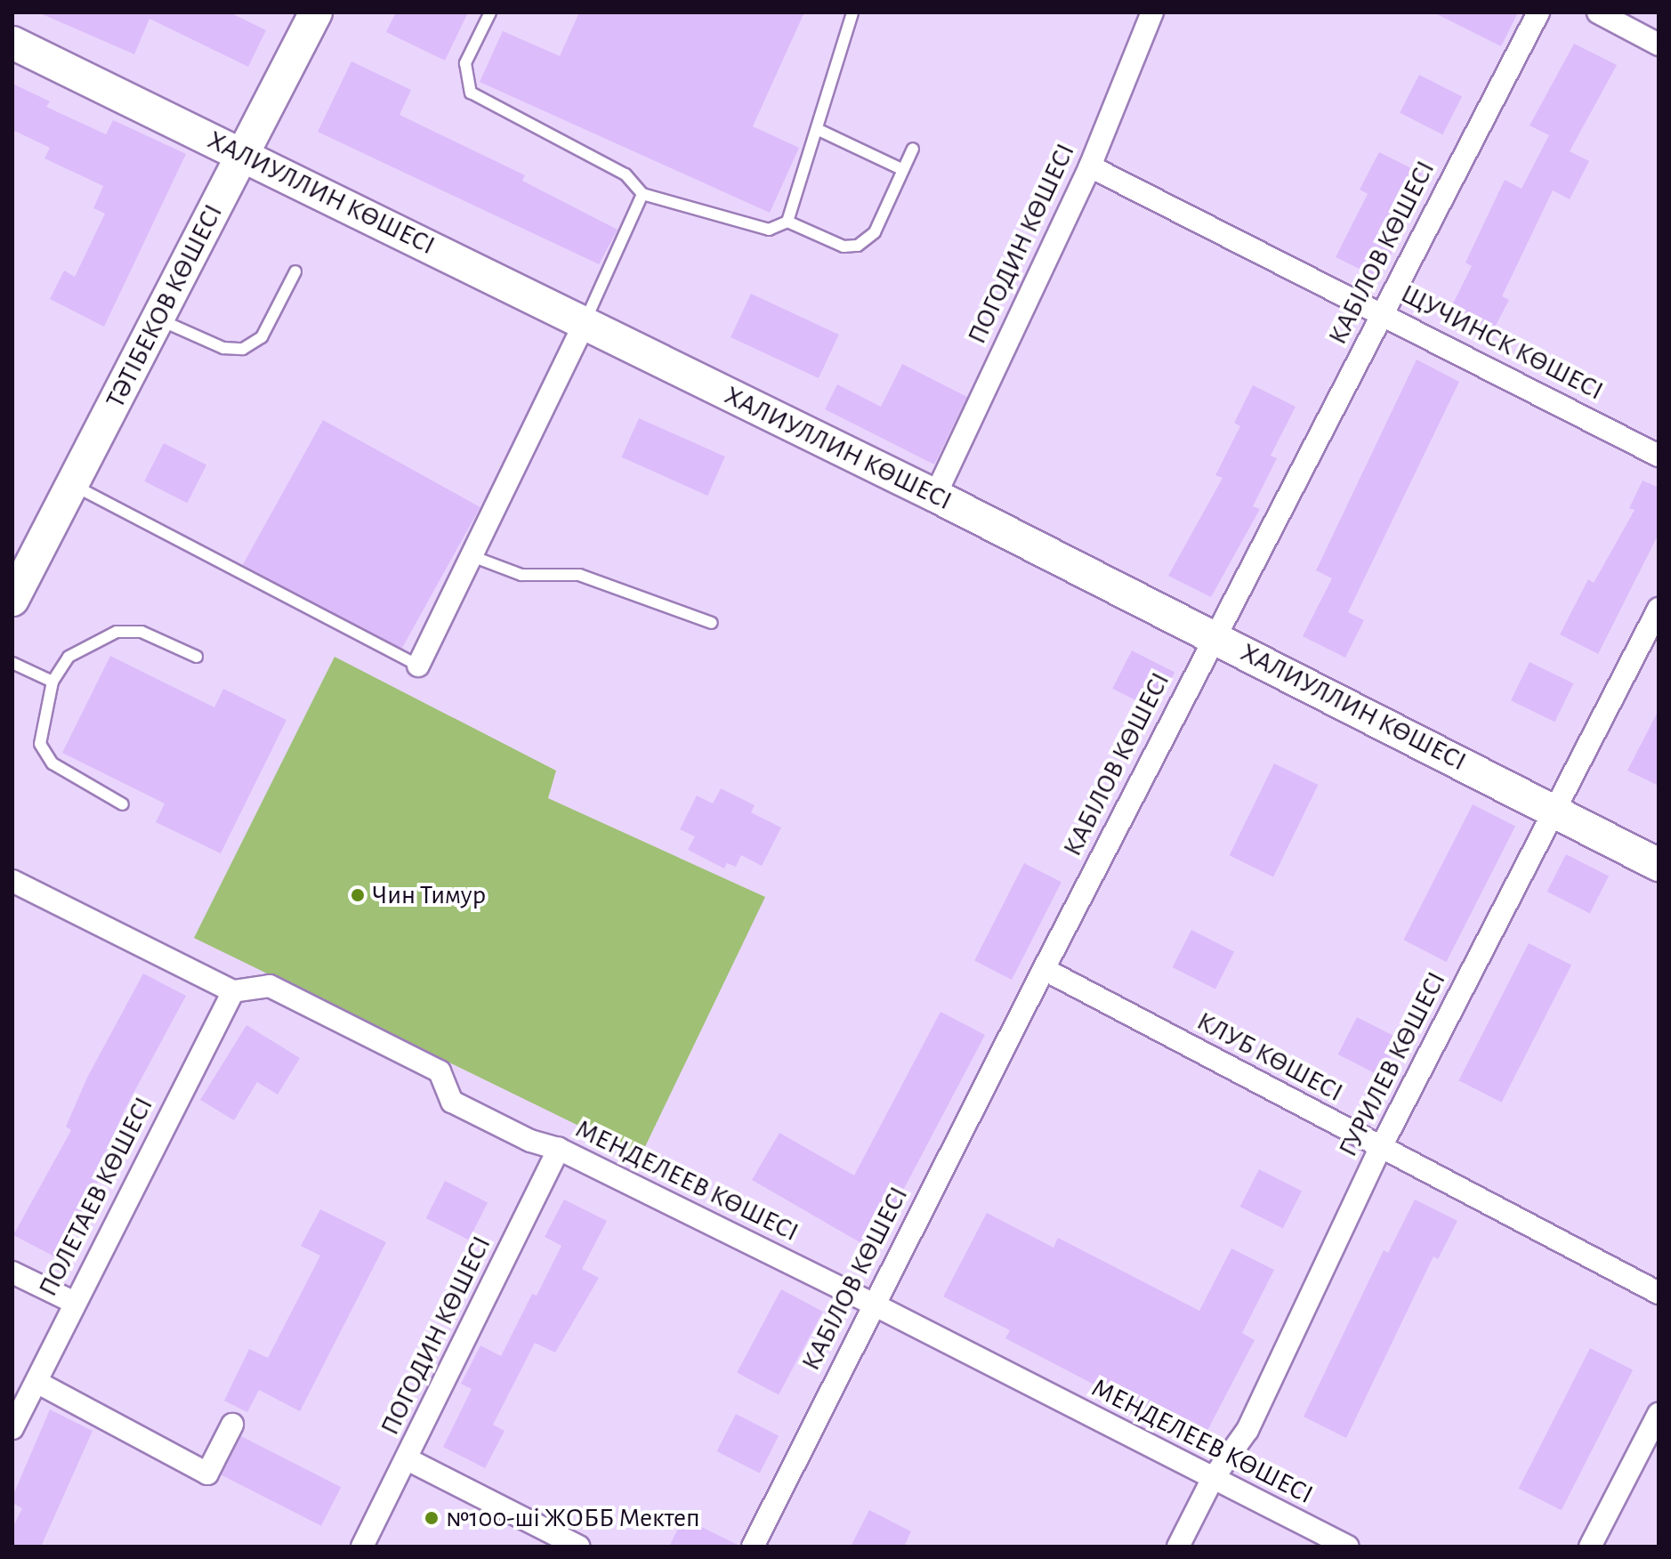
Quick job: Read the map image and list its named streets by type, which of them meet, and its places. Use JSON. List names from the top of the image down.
{
  "streets": {
    "main road": ["ХАЛИУЛЛИН КӨШЕСІ", "ТӘТІБЕКОВ КӨШЕСІ"],
    "street": [
      "ПОГОДИН КӨШЕСІ",
      "КАБІЛОВ КӨШЕСІ",
      "ЩУЧИНСК КӨШЕСІ",
      "КЛУБ КӨШЕСІ",
      "ГУРИЛЕВ КӨШЕСІ",
      "МЕНДЕЛЕЕВ КӨШЕСІ",
      "ПОЛЕТАЕВ КӨШЕСІ"
    ]
  },
  "crossings": [
    ["ХАЛИУЛЛИН КӨШЕСІ", "ПОГОДИН КӨШЕСІ"],
    ["ХАЛИУЛЛИН КӨШЕСІ", "КАБІЛОВ КӨШЕСІ"],
    ["ХАЛИУЛЛИН КӨШЕСІ", "ТӘТІБЕКОВ КӨШЕСІ"],
    ["ХАЛИУЛЛИН КӨШЕСІ", "ГУРИЛЕВ КӨШЕСІ"],
    ["ПОГОДИН КӨШЕСІ", "ЩУЧИНСК КӨШЕСІ"],
    ["ПОГОДИН КӨШЕСІ", "МЕНДЕЛЕЕВ КӨШЕСІ"],
    ["КАБІЛОВ КӨШЕСІ", "ЩУЧИНСК КӨШЕСІ"],
    ["КАБІЛОВ КӨШЕСІ", "КЛУБ КӨШЕСІ"],
    ["КАБІЛОВ КӨШЕСІ", "МЕНДЕЛЕЕВ КӨШЕСІ"],
    ["КЛУБ КӨШЕСІ", "ГУРИЛЕВ КӨШЕСІ"],
    ["ГУРИЛЕВ КӨШЕСІ", "МЕНДЕЛЕЕВ КӨШЕСІ"],
    ["МЕНДЕЛЕЕВ КӨШЕСІ", "ПОЛЕТАЕВ КӨШЕСІ"]
  ],
  "places": ["Чин Тимур", "№100-ші ЖОББ Мектеп"]
}
